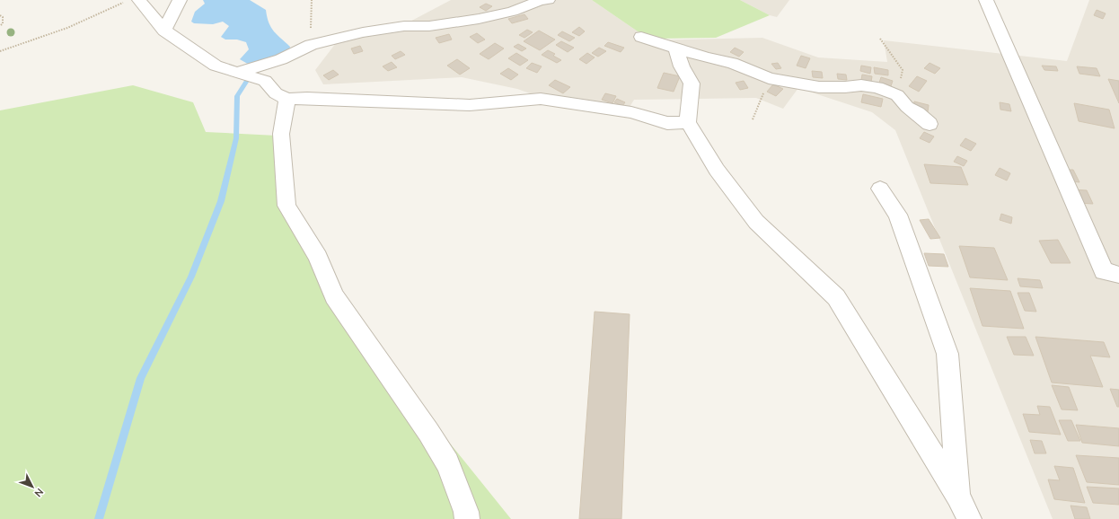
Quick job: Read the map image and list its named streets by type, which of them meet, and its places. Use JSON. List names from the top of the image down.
{
  "north": "bottom right"
}
